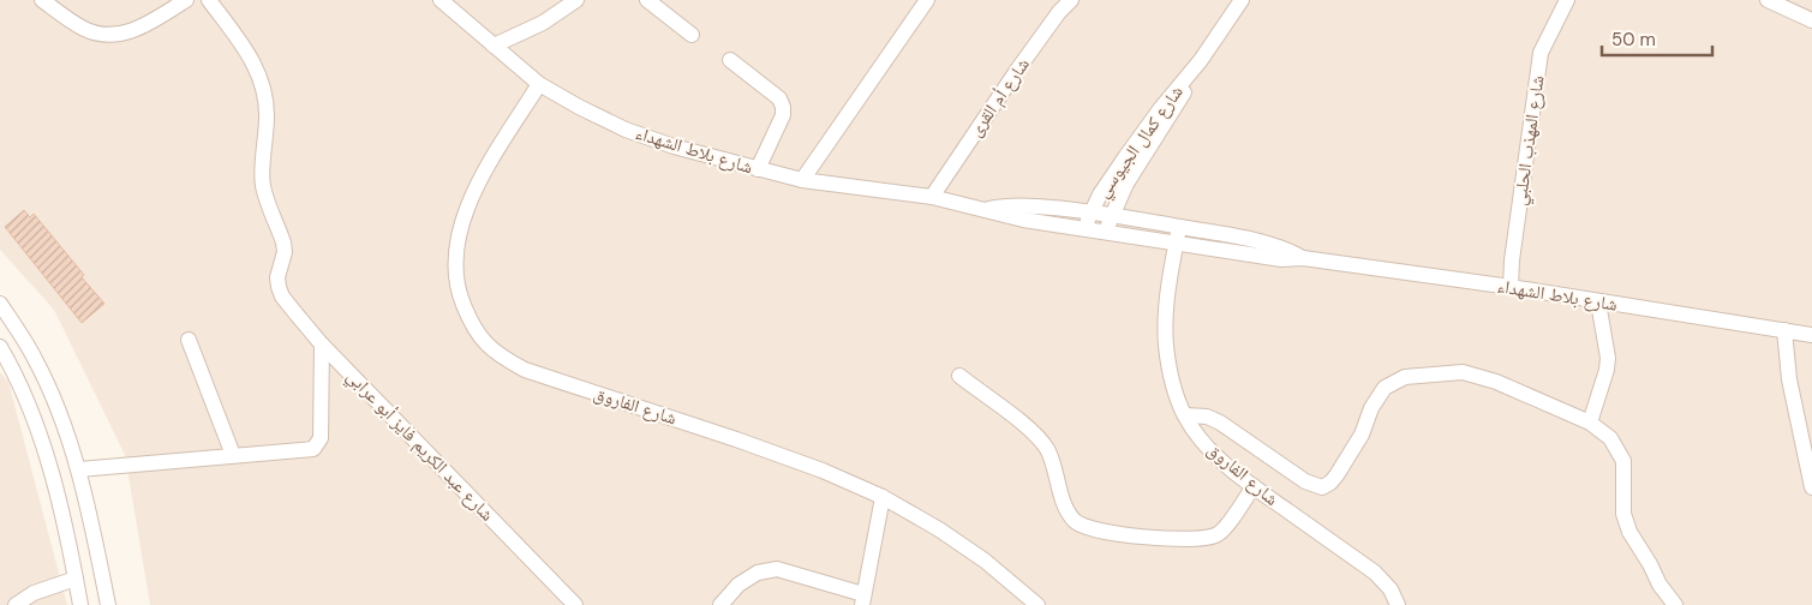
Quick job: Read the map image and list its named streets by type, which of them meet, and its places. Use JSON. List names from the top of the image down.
{
  "streets": {
    "street": [
      "شارع أم القرى",
      "شارع المهذب الحلبي",
      "شارع كمال الجيوسي",
      "شارع بلاط الشهداء",
      "شارع الفاروق",
      "شارع عبد الكريم فايز أبو عرابي"
    ]
  },
  "crossings": [
    ["شارع أم القرى", "شارع بلاط الشهداء"],
    ["شارع المهذب الحلبي", "شارع بلاط الشهداء"],
    ["شارع كمال الجيوسي", "شارع بلاط الشهداء"],
    ["شارع بلاط الشهداء", "شارع الفاروق"]
  ],
  "scale_bar": "50 m"
}
